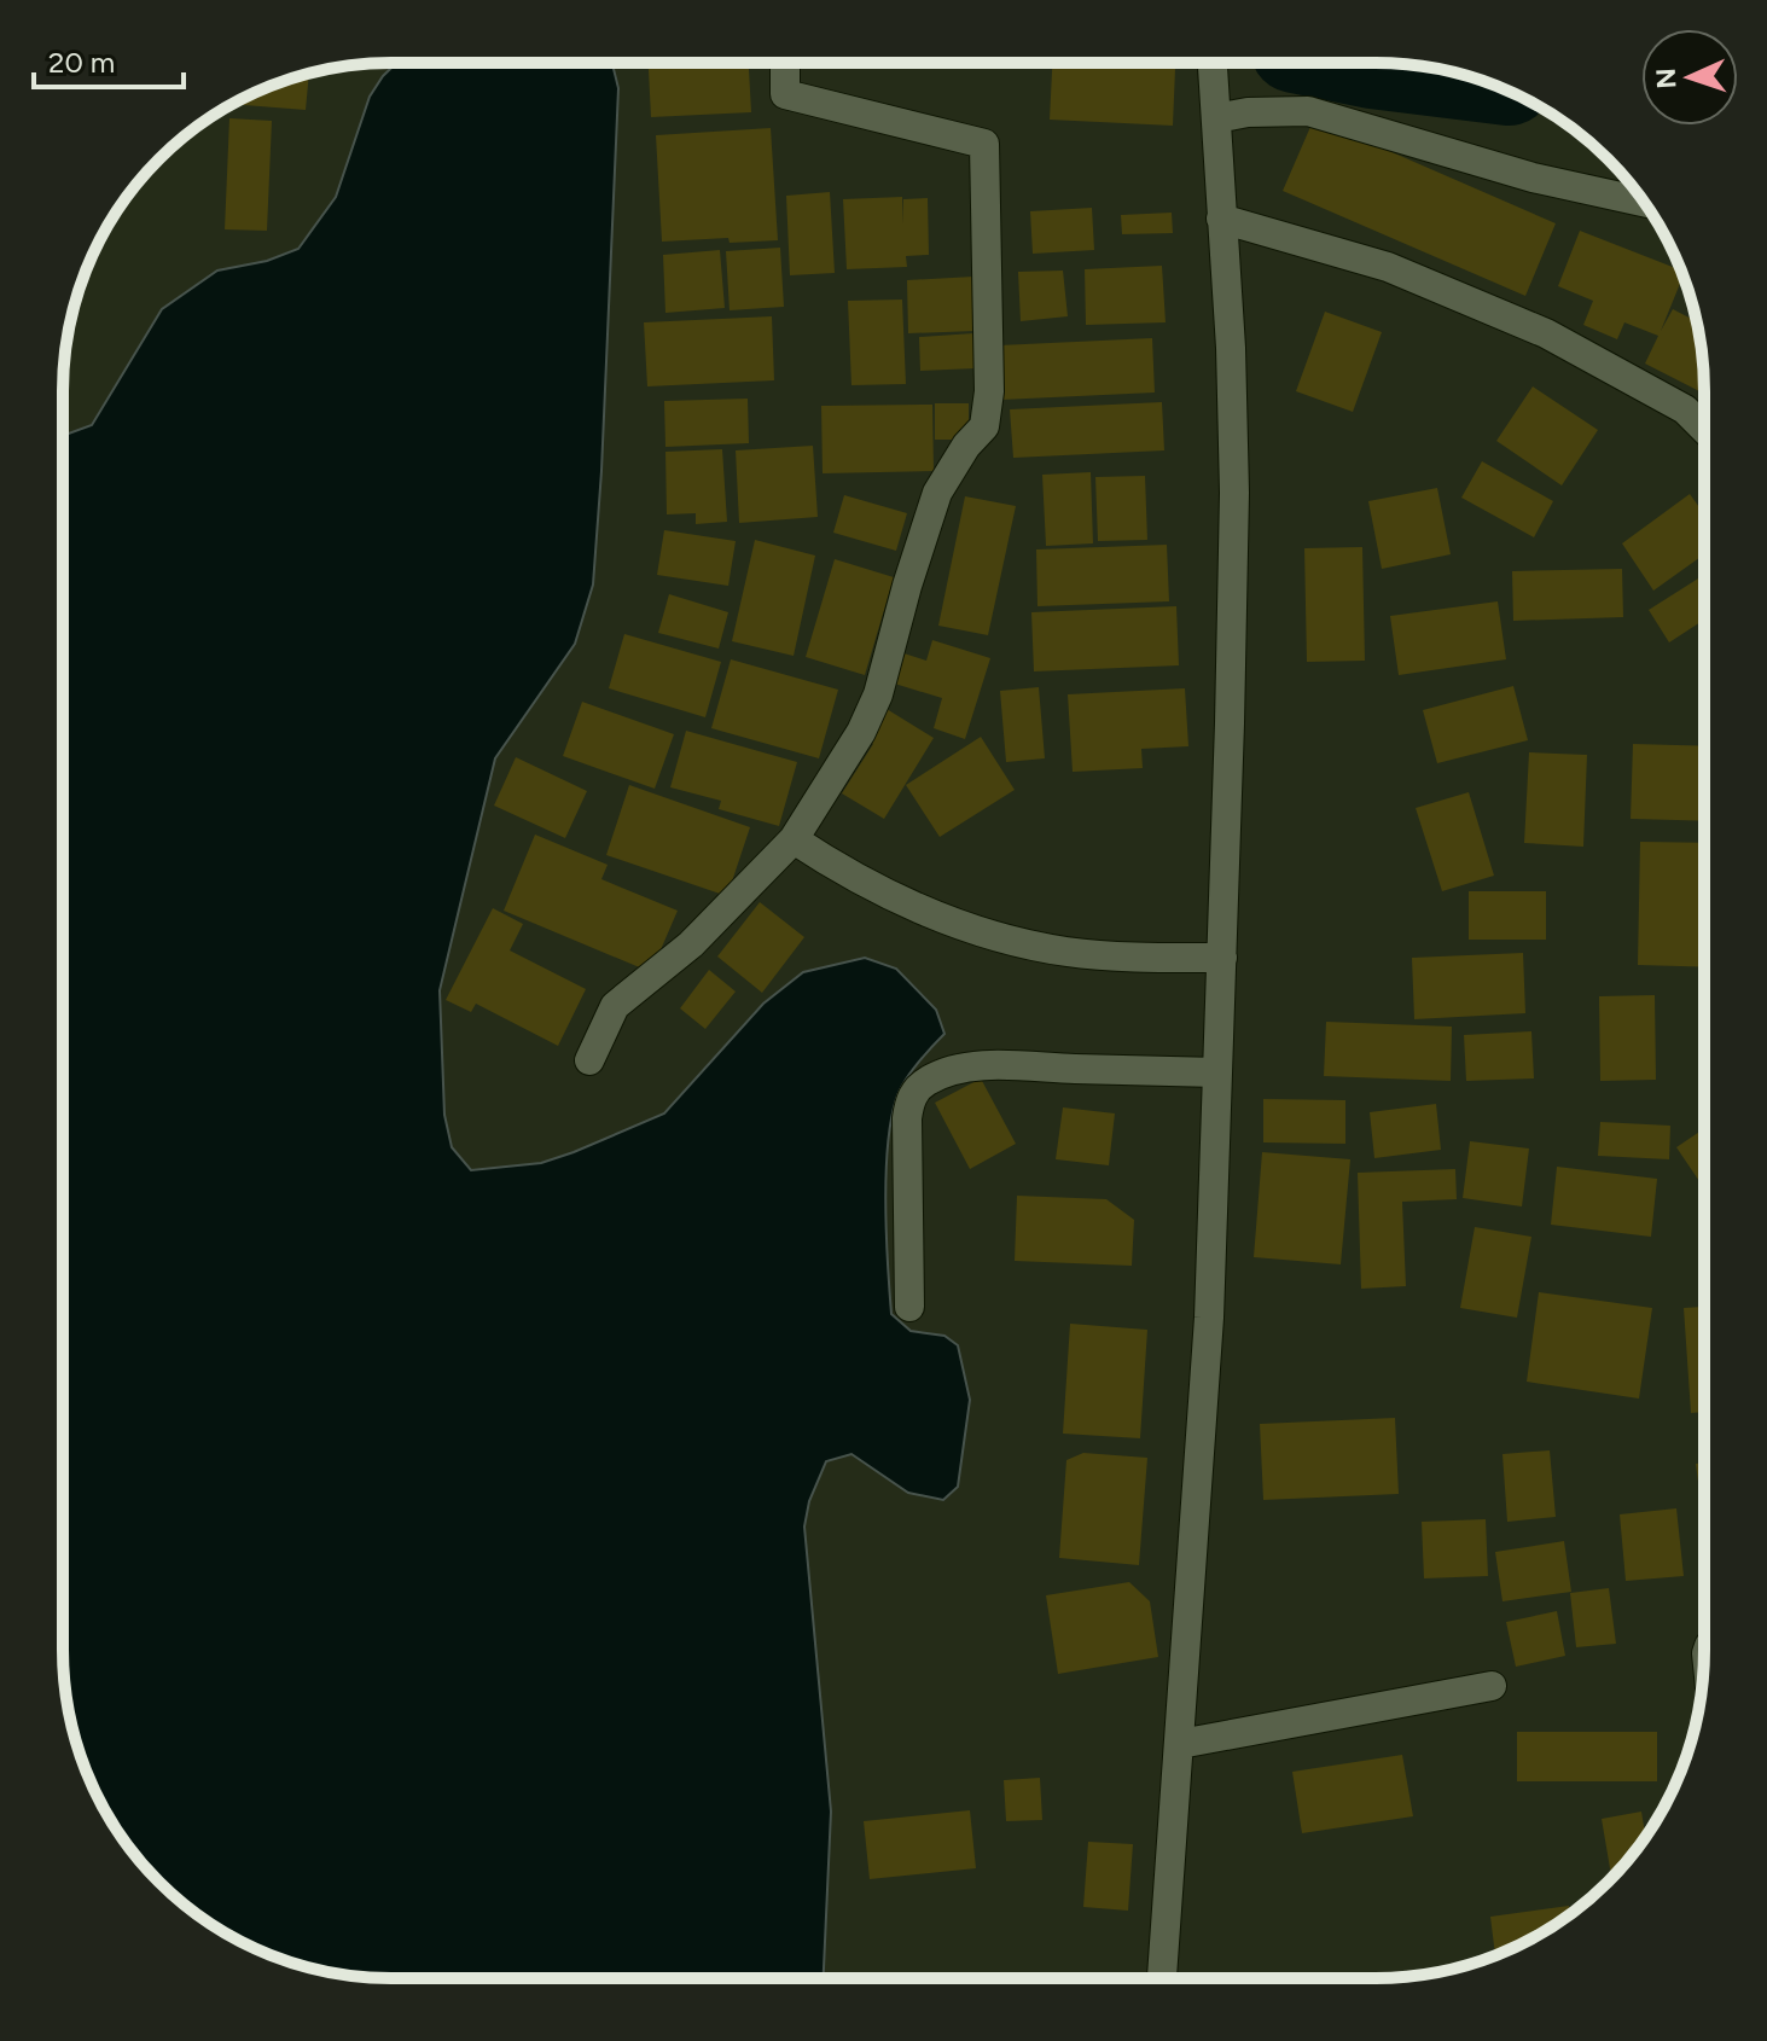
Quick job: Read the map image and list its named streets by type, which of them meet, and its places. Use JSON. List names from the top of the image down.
{
  "scale_bar": "20 m",
  "north": "left"
}
